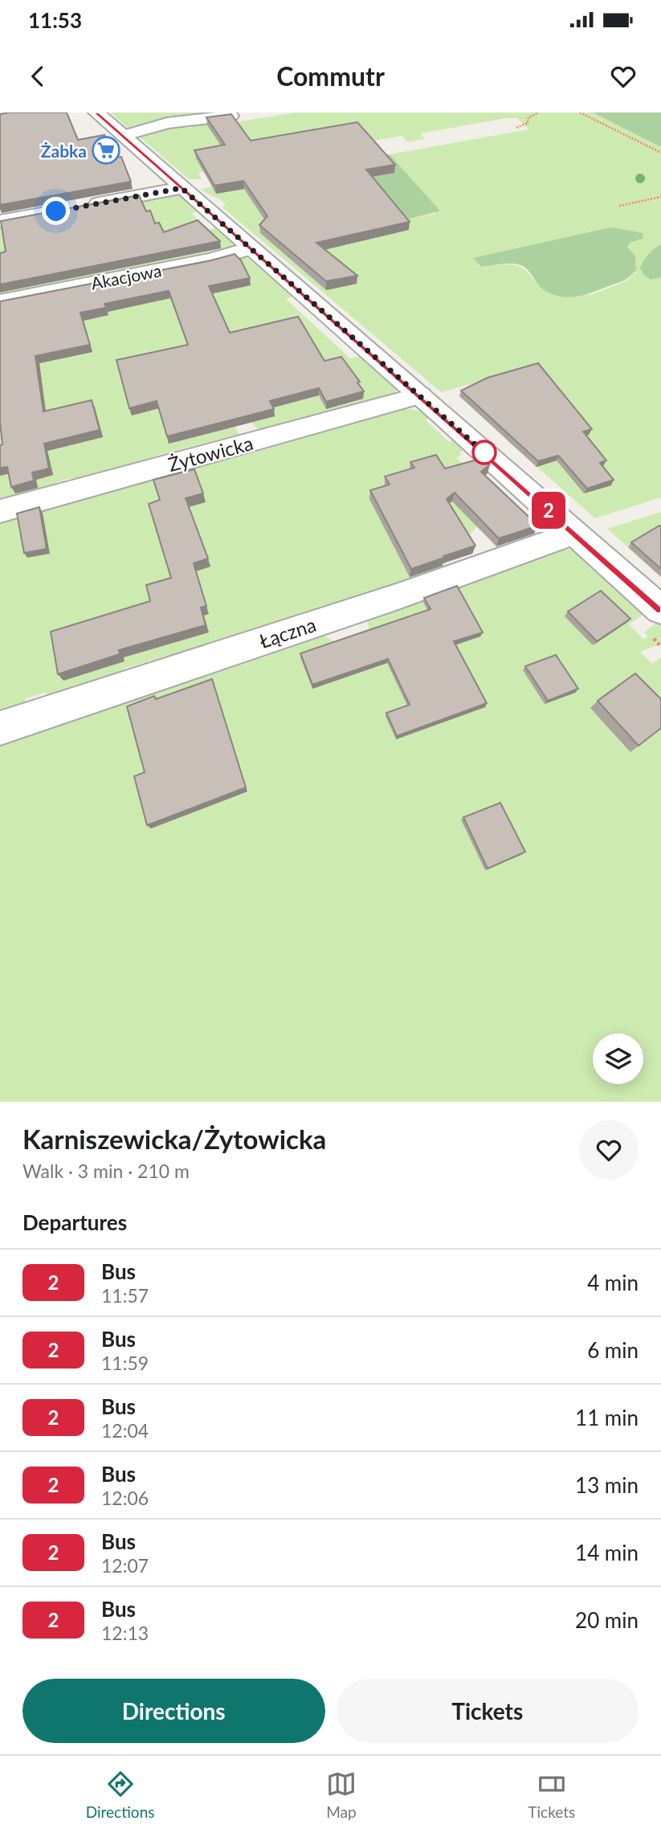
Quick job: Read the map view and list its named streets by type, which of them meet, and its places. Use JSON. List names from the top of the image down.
{
  "streets": {
    "street": ["Akacjowa", "Żytowicka", "Łączna"]
  },
  "places": {
    "supermarket": ["Żabka"]
  },
  "lines": ["bus line 2"],
  "page": {
    "status": "11:53",
    "header": "Commutr",
    "on_map": "2",
    "heading": [
      ["Karniszewicka/Żytowicka", "Walk · 3 min · 210 m"],
      "Departures"
    ],
    "list": [
      {
        "mark": "2",
        "name": "Bus",
        "note": "11:57",
        "value": "4 min"
      },
      {
        "mark": "2",
        "name": "Bus",
        "note": "11:59",
        "value": "6 min"
      },
      {
        "mark": "2",
        "name": "Bus",
        "note": "12:04",
        "value": "11 min"
      },
      {
        "mark": "2",
        "name": "Bus",
        "note": "12:06",
        "value": "13 min"
      },
      {
        "mark": "2",
        "name": "Bus",
        "note": "12:07",
        "value": "14 min"
      },
      {
        "mark": "2",
        "name": "Bus",
        "note": "12:13",
        "value": "20 min"
      }
    ],
    "buttons": ["Directions", "Tickets"],
    "tabs": ["Directions", "Map", "Tickets"]
  }
}
